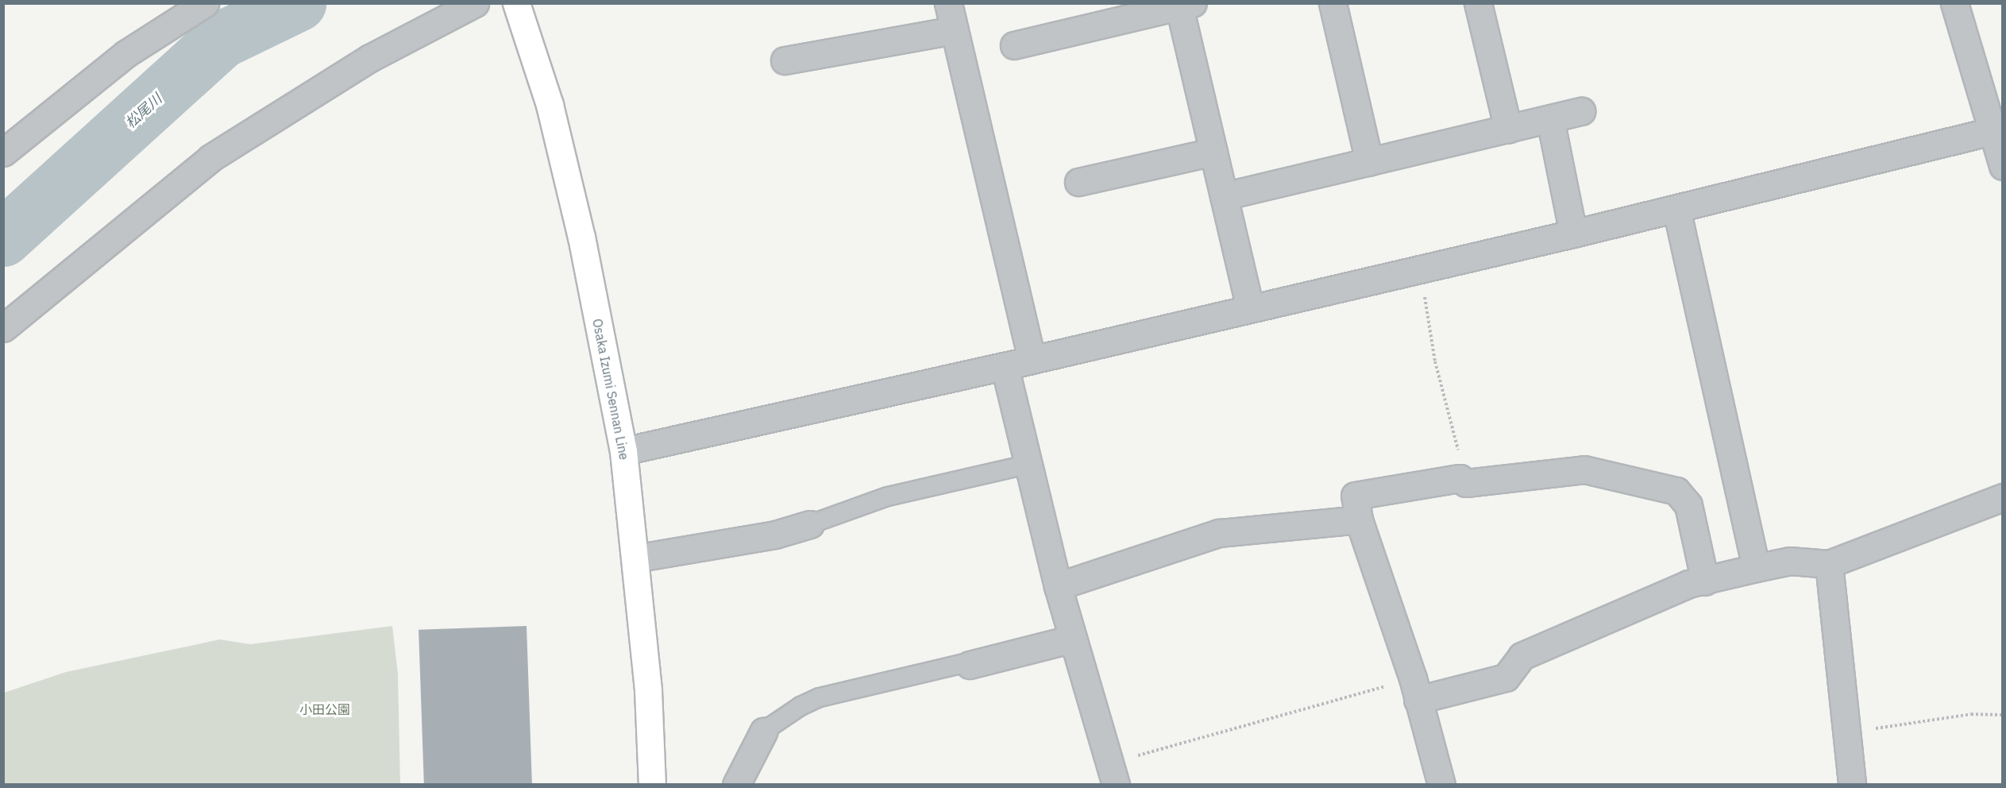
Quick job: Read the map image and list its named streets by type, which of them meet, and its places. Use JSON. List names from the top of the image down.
{
  "streets": {
    "main road": ["Osaka Izumi Sennan Line"]
  },
  "water": ["松尾川"],
  "parks": ["小田公園"]
}
